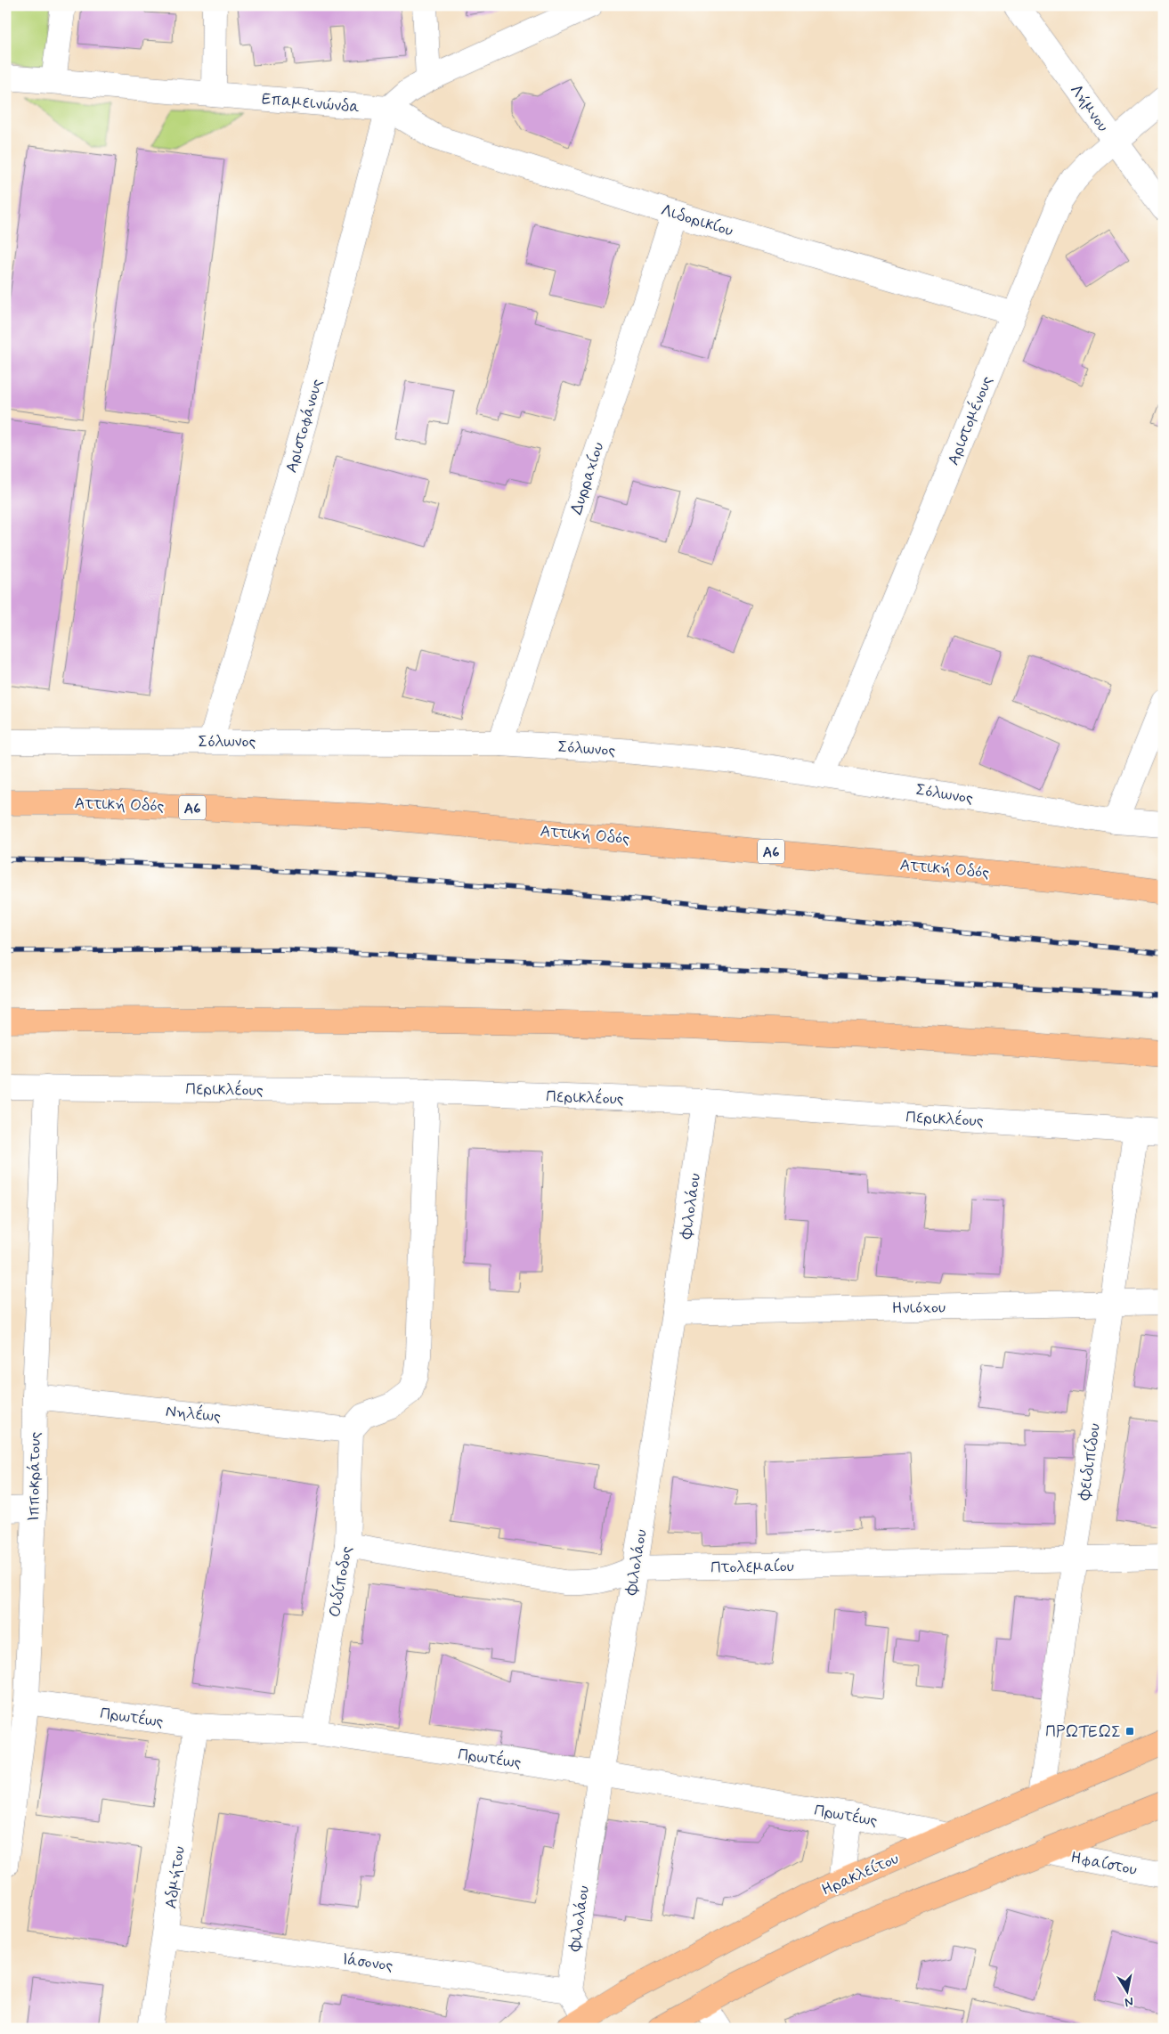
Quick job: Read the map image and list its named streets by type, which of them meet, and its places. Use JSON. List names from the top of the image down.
{
  "streets": {
    "main road": ["Αττική Οδός", "Α6", "Ηρακλείτου"],
    "street": [
      "Επαμεινώνδα",
      "Λήμνου",
      "Λιδορικίου",
      "Αριστομένους",
      "Αριστοφάνους",
      "Δυρραχίου",
      "Σόλωνος",
      "Περικλέους",
      "Φιλολάου",
      "Ηνιόχου",
      "Νηλέως",
      "Φειδιπίδου",
      "Ιπποκράτους",
      "Πτολεμαίου",
      "Οιδίποδος",
      "Πρωτέως",
      "Ηφαίστου",
      "Αδμήτου",
      "Ιάσονος"
    ]
  },
  "crossings": [
    ["Επαμεινώνδα", "Λιδορικίου"],
    ["Επαμεινώνδα", "Αριστοφάνους"],
    ["Λήμνου", "Αριστομένους"],
    ["Λιδορικίου", "Αριστομένους"],
    ["Λιδορικίου", "Αριστοφάνους"],
    ["Λιδορικίου", "Δυρραχίου"],
    ["Αριστομένους", "Σόλωνος"],
    ["Αριστοφάνους", "Σόλωνος"],
    ["Δυρραχίου", "Σόλωνος"],
    ["Περικλέους", "Φιλολάου"],
    ["Περικλέους", "Φειδιπίδου"],
    ["Περικλέους", "Ιπποκράτους"],
    ["Φιλολάου", "Ηνιόχου"],
    ["Φιλολάου", "Πτολεμαίου"],
    ["Φιλολάου", "Πρωτέως"],
    ["Φιλολάου", "Ιάσονος"],
    ["Ηνιόχου", "Φειδιπίδου"],
    ["Νηλέως", "Ιπποκράτους"],
    ["Νηλέως", "Οιδίποδος"],
    ["Φειδιπίδου", "Πτολεμαίου"],
    ["Φειδιπίδου", "Ηρακλείτου"],
    ["Ιπποκράτους", "Πρωτέως"],
    ["Πτολεμαίου", "Οιδίποδος"],
    ["Οιδίποδος", "Πρωτέως"],
    ["Πρωτέως", "Ηρακλείτου"],
    ["Πρωτέως", "Αδμήτου"],
    ["Αδμήτου", "Ιάσονος"]
  ],
  "places": {
    "transit": ["ΠΡΩΤΕΩΣ"]
  },
  "north": "bottom"
}
